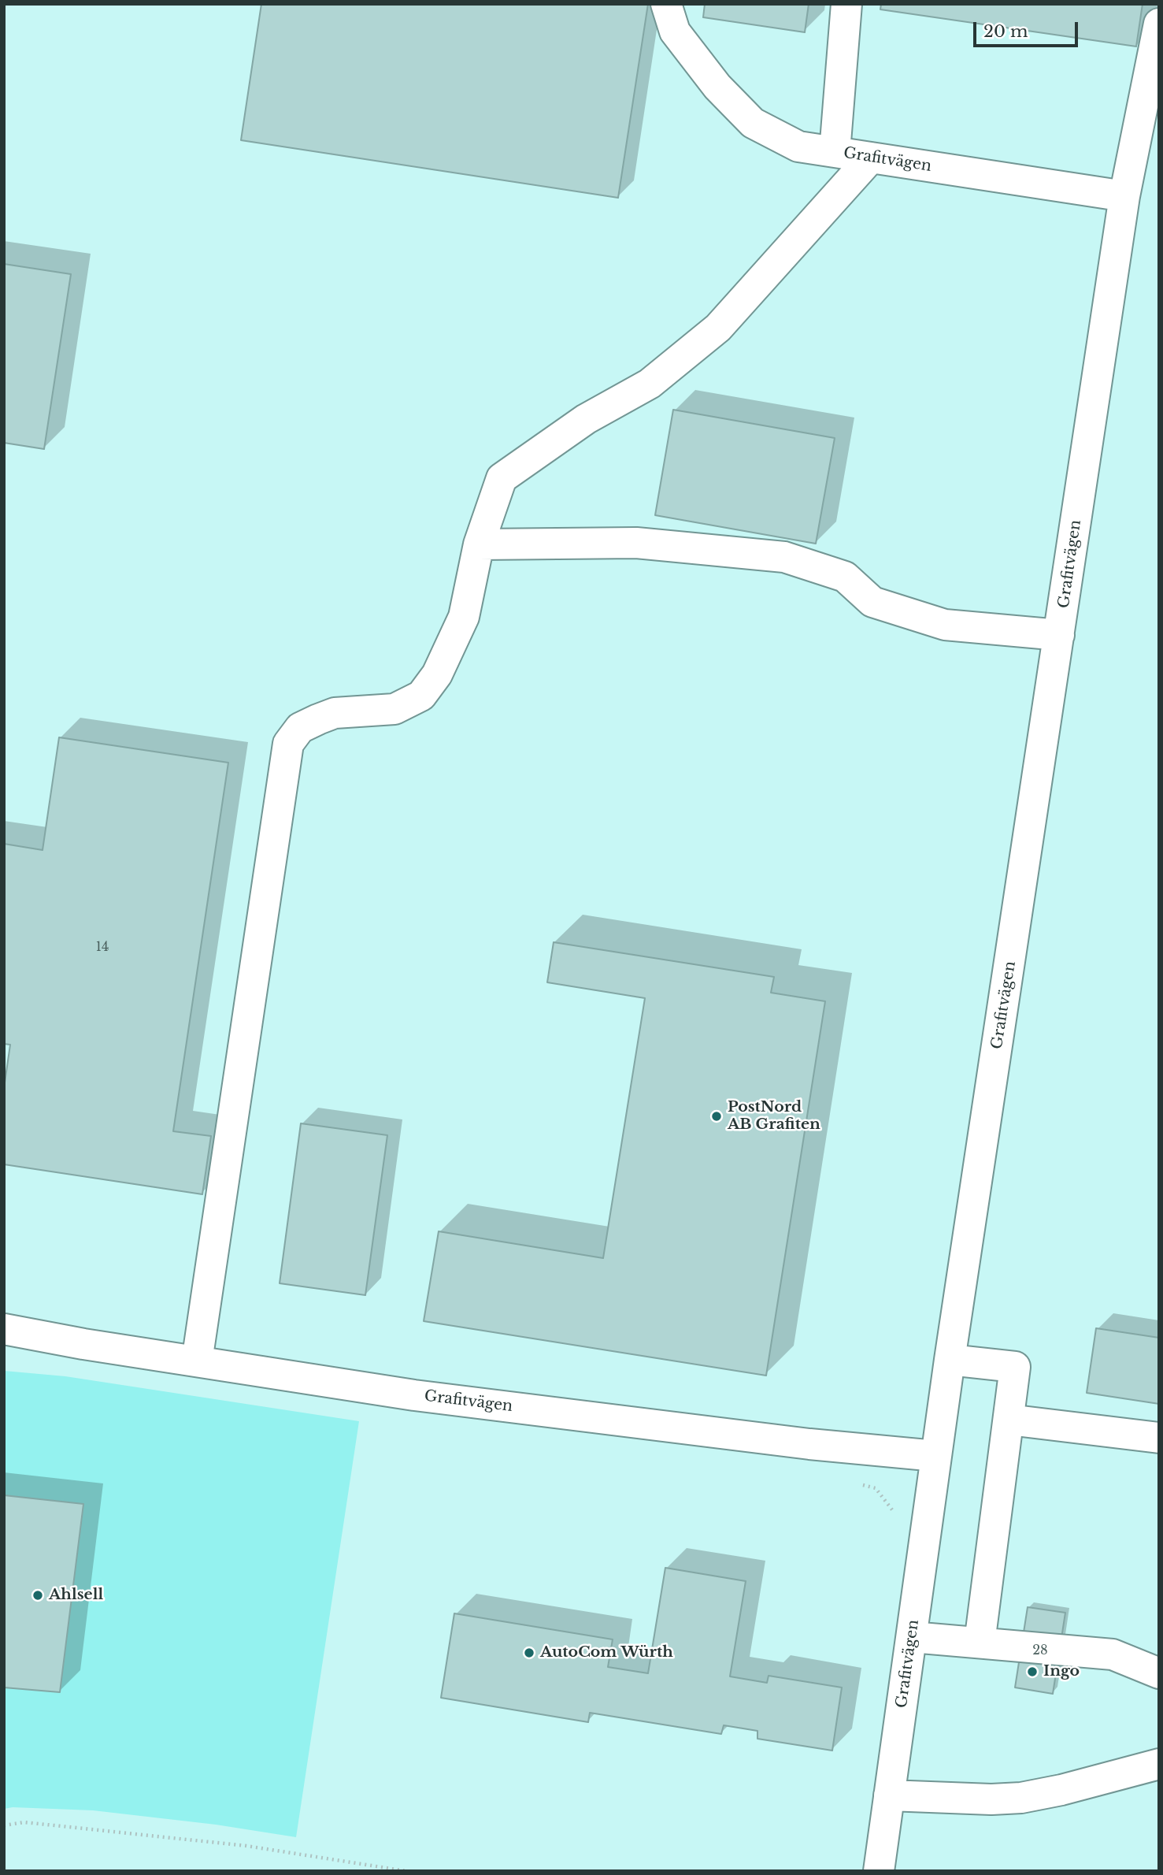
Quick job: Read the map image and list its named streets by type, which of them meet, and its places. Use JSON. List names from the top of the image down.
{
  "streets": {
    "street": ["Grafitvägen"]
  },
  "places": [
    "PostNord AB Grafiten",
    "Ahlsell",
    "AutoCom Würth",
    "Ingo"
  ],
  "house_numbers": ["14", "28"],
  "scale_bar": "20 m"
}
